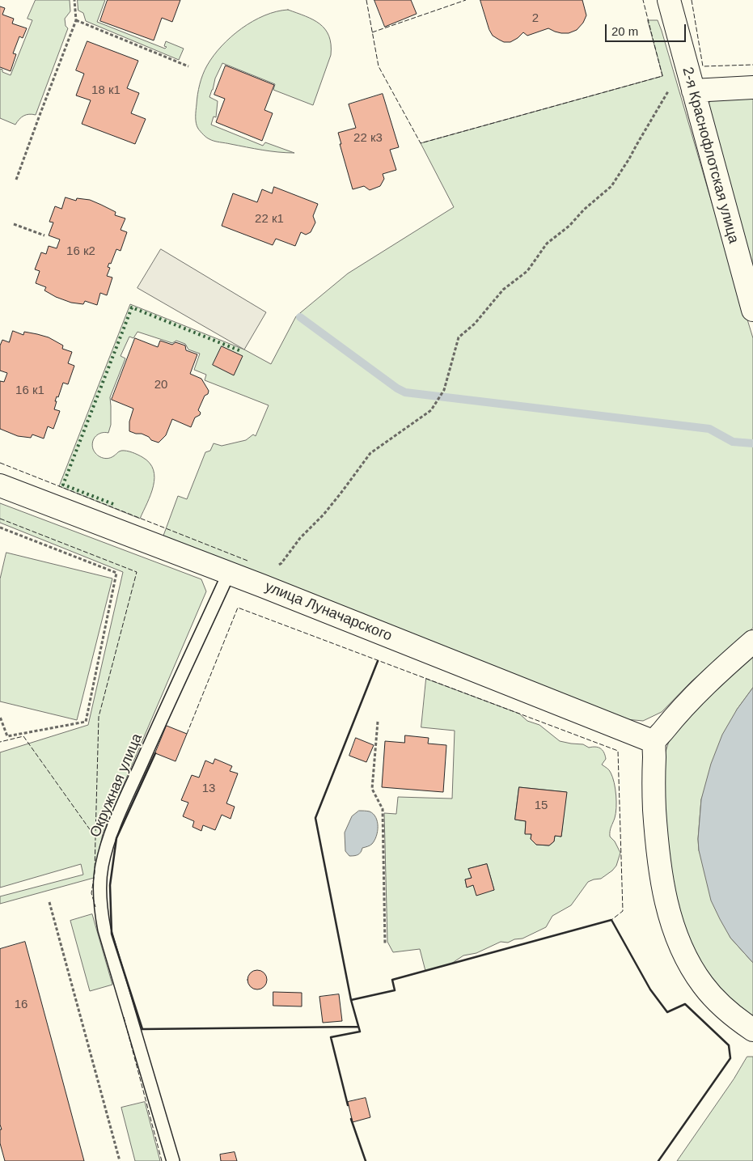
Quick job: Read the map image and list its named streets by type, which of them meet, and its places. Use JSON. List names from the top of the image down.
{
  "streets": {
    "street": ["2-я Краснофлотская улица", "улица Луначарского"],
    "lane": ["Окружная улица"]
  },
  "crossings": [
    ["улица Луначарского", "Окружная улица"]
  ],
  "house_numbers": [
    "2",
    "18 к1",
    "22 к3",
    "22 к1",
    "16 к2",
    "20",
    "16 к1",
    "13",
    "15",
    "16"
  ],
  "scale_bar": "20 m"
}
